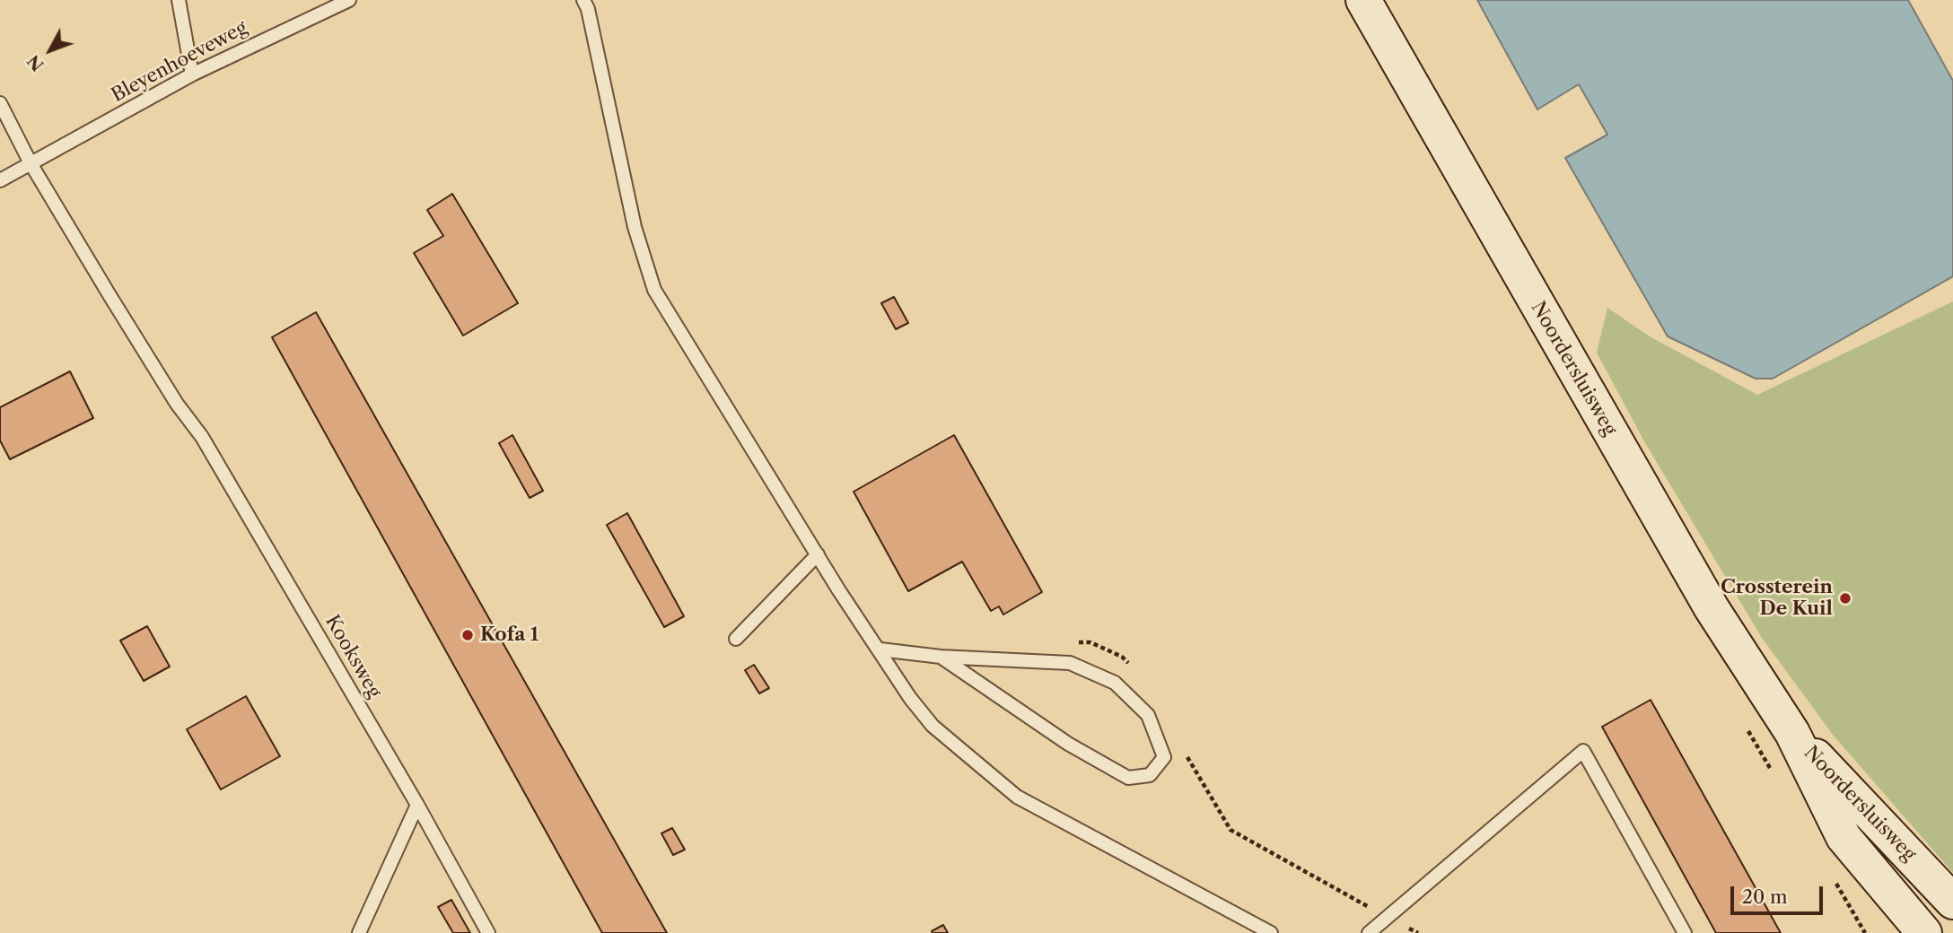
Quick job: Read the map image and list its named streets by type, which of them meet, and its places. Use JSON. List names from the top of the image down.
{
  "streets": {
    "street": ["Noordersluisweg"],
    "lane": ["Bleyenhoeveweg", "Kooksweg"]
  },
  "crossings": [
    ["Bleyenhoeveweg", "Kooksweg"]
  ],
  "places": ["Crossterein De Kuil", "Kofa 1"],
  "scale_bar": "20 m",
  "north": "bottom left"
}
